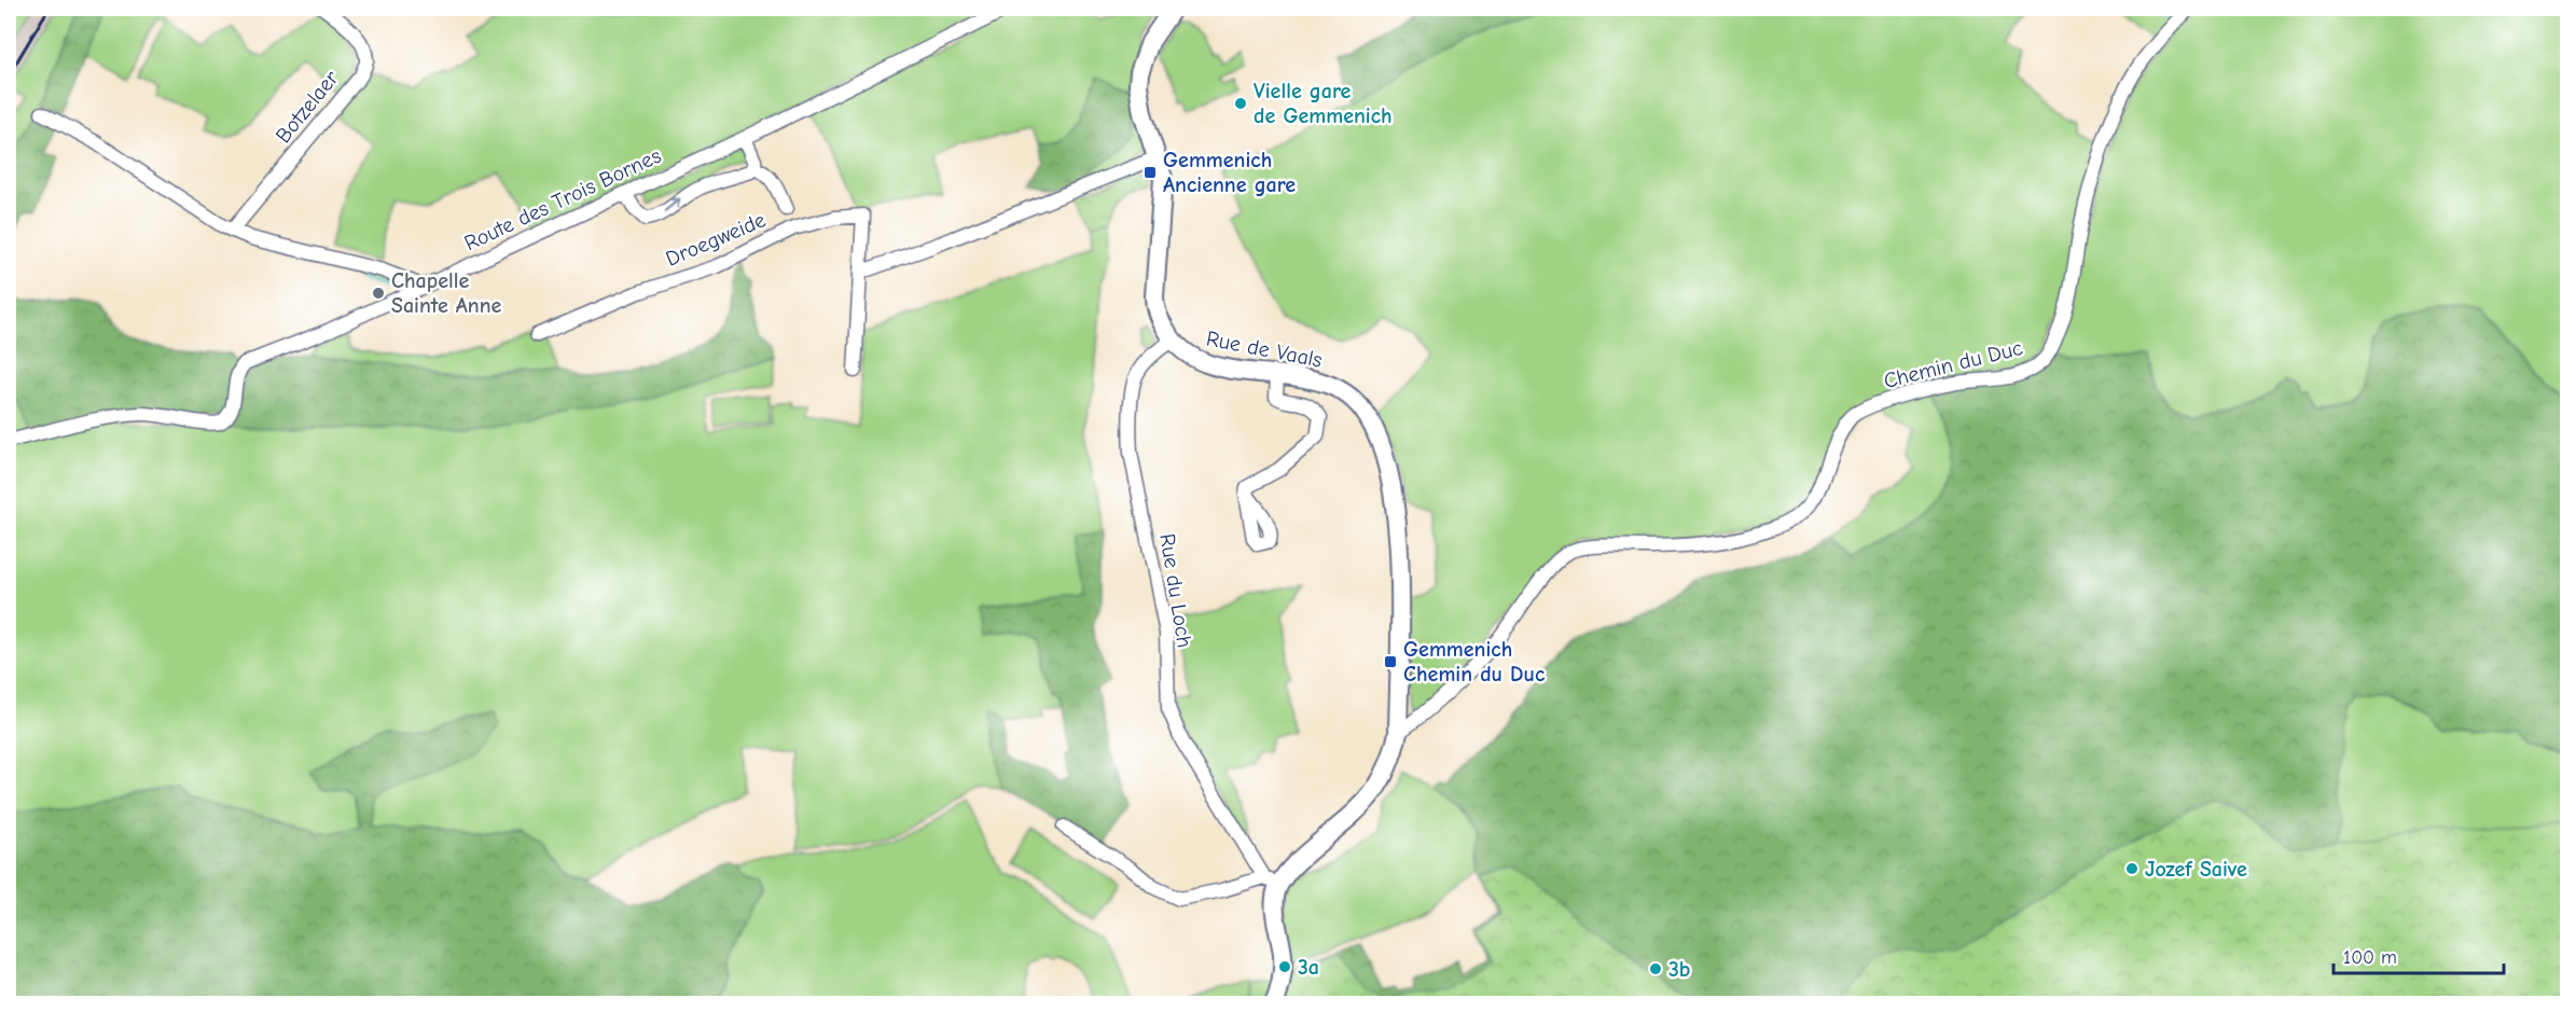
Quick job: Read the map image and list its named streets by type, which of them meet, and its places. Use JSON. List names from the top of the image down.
{
  "streets": {
    "main road": ["Rue de Vaals"],
    "street": [
      "Botzelaer",
      "Route des Trois Bornes",
      "Droegweide",
      "Chemin du Duc",
      "Rue du Loch"
    ]
  },
  "crossings": [
    ["Rue de Vaals", "Chemin du Duc"],
    ["Rue de Vaals", "Rue du Loch"]
  ],
  "places": {
    "other": [
      "Vielle gare de Gemmenich",
      "Chapelle Sainte Anne",
      "Jozef Saive",
      "3a",
      "3b"
    ],
    "transit": ["Gemmenich Ancienne gare", "Gemmenich Chemin du Duc"]
  },
  "scale_bar": "100 m"
}
